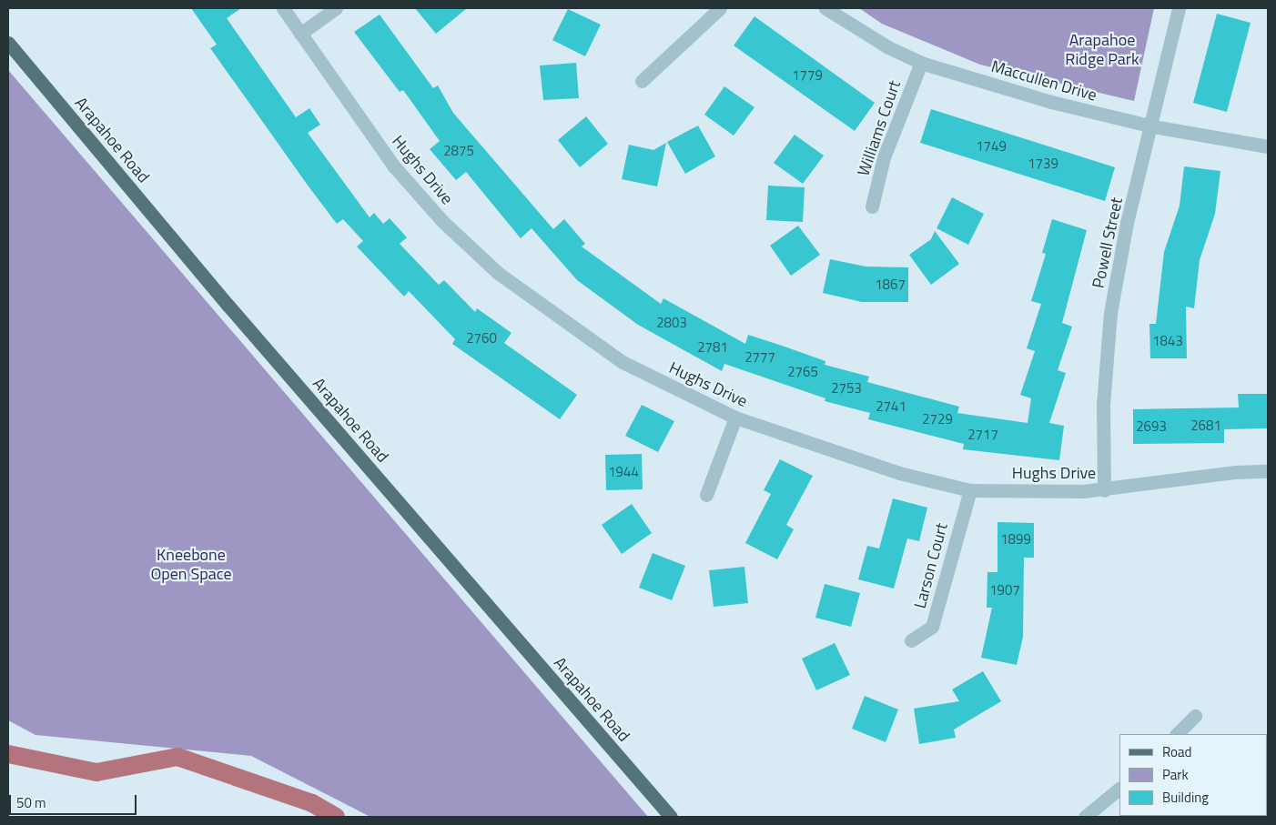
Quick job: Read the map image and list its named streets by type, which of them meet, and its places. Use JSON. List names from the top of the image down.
{
  "streets": {
    "main road": ["Arapahoe Road"],
    "street": [
      "Maccullen Drive",
      "Williams Court",
      "Hughs Drive",
      "Powell Street",
      "Larson Court"
    ]
  },
  "crossings": [
    ["Maccullen Drive", "Williams Court"],
    ["Maccullen Drive", "Powell Street"],
    ["Hughs Drive", "Powell Street"],
    ["Hughs Drive", "Larson Court"]
  ],
  "parks": ["Arapahoe Ridge Park", "Kneebone Open Space"],
  "house_numbers": [
    "1779",
    "1749",
    "2875",
    "1739",
    "1867",
    "2803",
    "2760",
    "1843",
    "2781",
    "2777",
    "2765",
    "2753",
    "2741",
    "2729",
    "2681",
    "2693",
    "2717",
    "1944",
    "1899",
    "1907"
  ],
  "legend": ["Road", "Park", "Building"],
  "scale_bar": "50 m"
}
